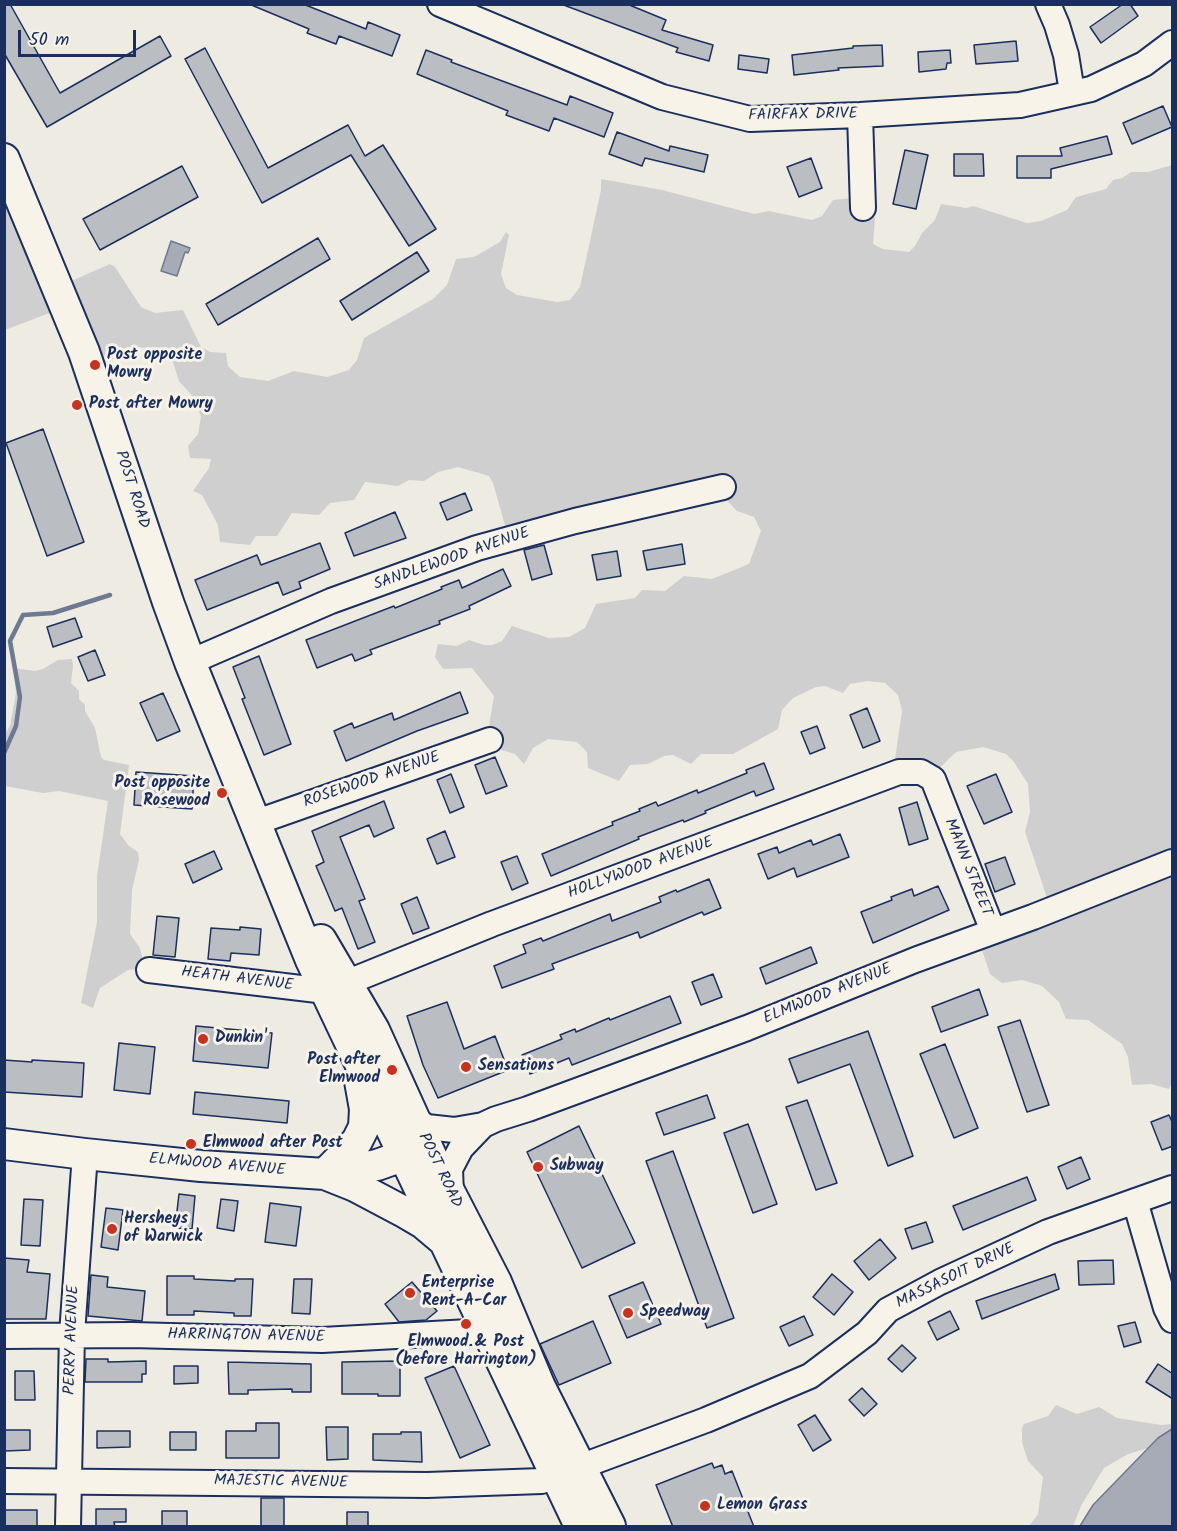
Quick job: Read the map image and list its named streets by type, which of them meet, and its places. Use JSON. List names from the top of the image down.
{
  "streets": {
    "main road": ["POST ROAD", "ELMWOOD AVENUE"],
    "street": [
      "FAIRFAX DRIVE",
      "SANDLEWOOD AVENUE",
      "ROSEWOOD AVENUE",
      "MANN STREET",
      "HOLLYWOOD AVENUE",
      "HEATH AVENUE",
      "MASSASOIT DRIVE",
      "HARRINGTON AVENUE",
      "PERRY AVENUE",
      "MAJESTIC AVENUE"
    ]
  },
  "crossings": [
    ["POST ROAD", "SANDLEWOOD AVENUE"],
    ["POST ROAD", "ROSEWOOD AVENUE"],
    ["POST ROAD", "HOLLYWOOD AVENUE"],
    ["POST ROAD", "HEATH AVENUE"],
    ["POST ROAD", "ELMWOOD AVENUE"],
    ["POST ROAD", "MASSASOIT DRIVE"],
    ["POST ROAD", "HARRINGTON AVENUE"],
    ["POST ROAD", "MAJESTIC AVENUE"],
    ["MANN STREET", "HOLLYWOOD AVENUE"],
    ["MANN STREET", "ELMWOOD AVENUE"],
    ["HOLLYWOOD AVENUE", "HEATH AVENUE"],
    ["ELMWOOD AVENUE", "PERRY AVENUE"],
    ["MASSASOIT DRIVE", "MAJESTIC AVENUE"],
    ["HARRINGTON AVENUE", "PERRY AVENUE"],
    ["PERRY AVENUE", "MAJESTIC AVENUE"]
  ],
  "places": [
    "Post opposite Mowry",
    "Post after Mowry",
    "Post opposite Rosewood",
    "Dunkin'",
    "Sensations",
    "Post after Elmwood",
    "Elmwood after Post",
    "Subway",
    "Hersheys of Warwick",
    "Enterprise Rent-A-Car",
    "Speedway",
    "Elmwood & Post (before Harrington)",
    "Lemon Grass"
  ],
  "scale_bar": "50 m"
}
